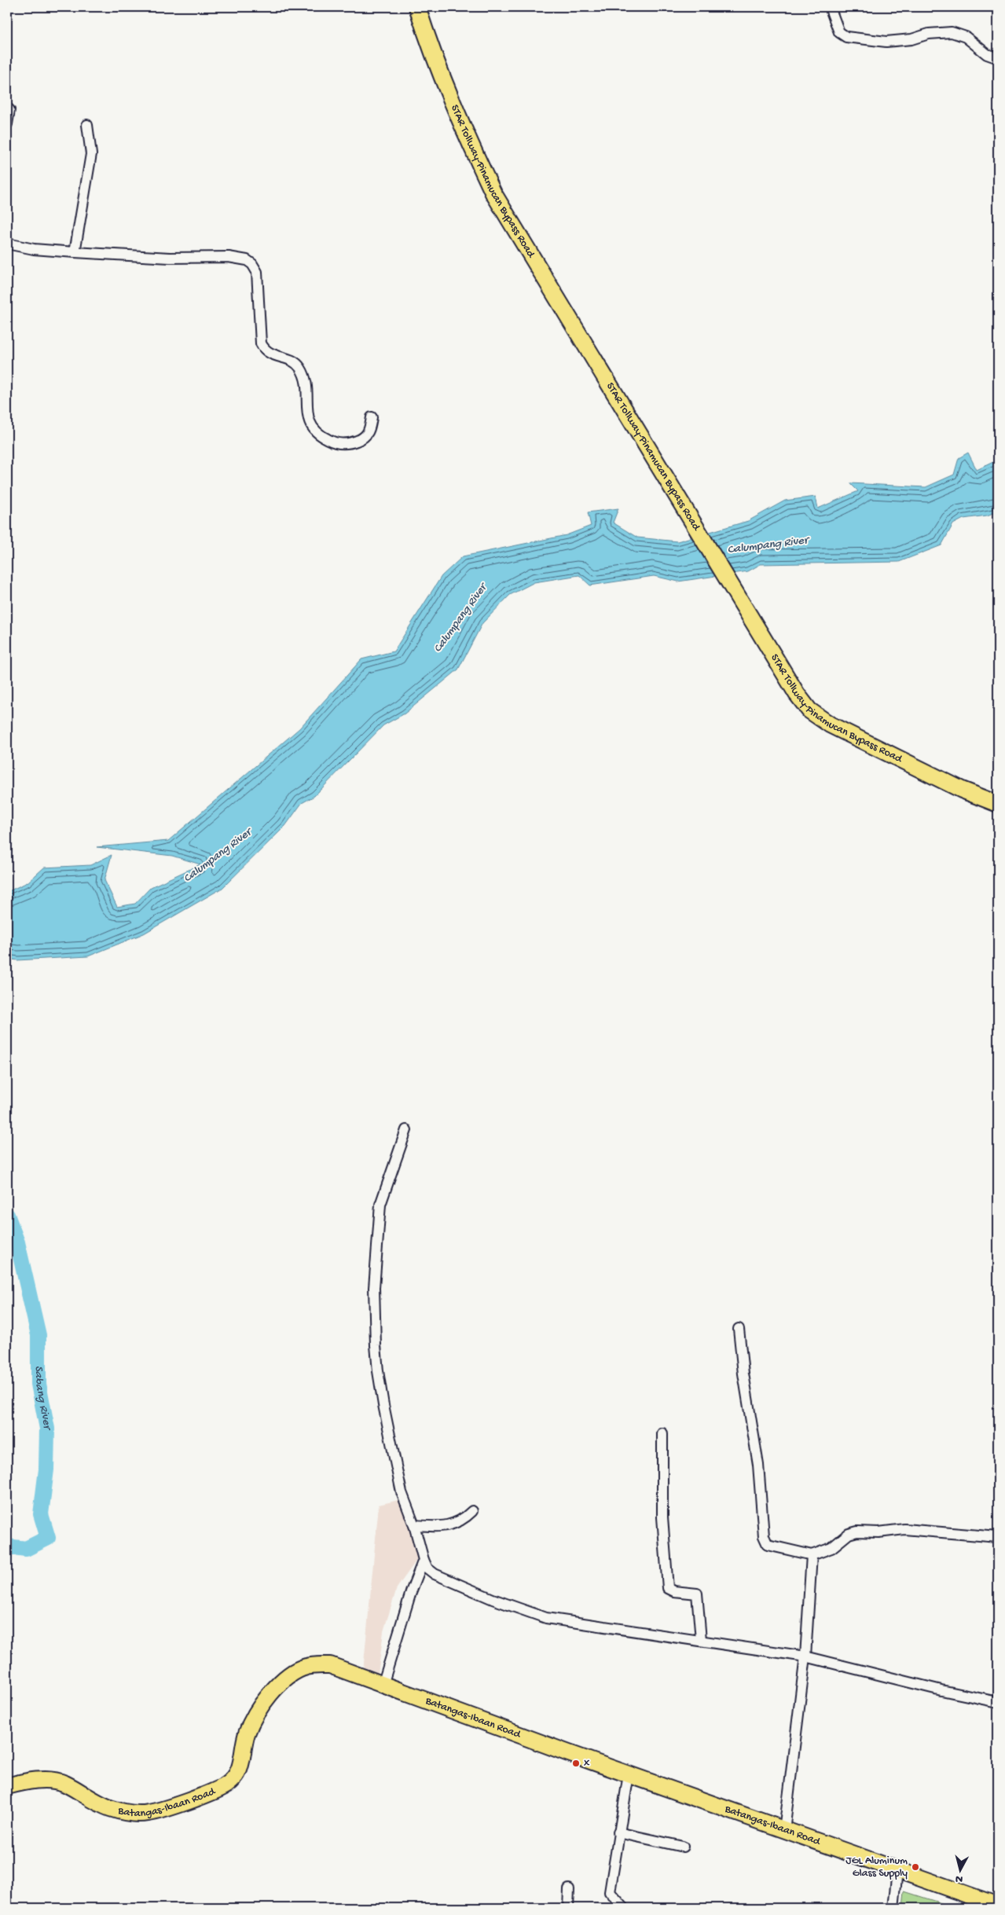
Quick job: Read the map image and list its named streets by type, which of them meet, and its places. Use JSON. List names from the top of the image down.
{
  "streets": {
    "main road": ["STAR Tollway-Pinamucan Bypass Road", "Batangas-Ibaan Road"]
  },
  "water": ["Calumpang River", "Sabang River"],
  "places": ["x", "JGL Aluminum Glass Supply"],
  "north": "bottom"
}
